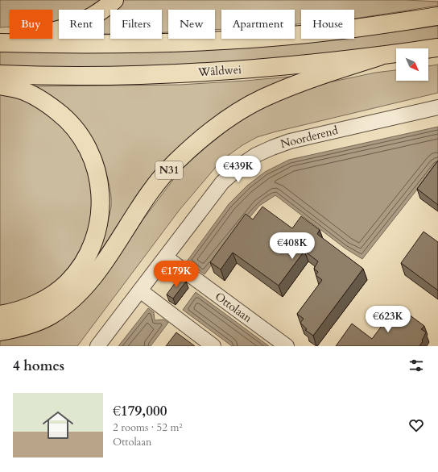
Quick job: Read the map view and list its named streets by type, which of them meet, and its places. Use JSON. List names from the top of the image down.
{
  "streets": {
    "highway": ["Wâldwei", "N31"],
    "street": ["Noorderend", "Ottolaan"]
  },
  "crossings": [
    ["Wâldwei", "N31"],
    ["Noorderend", "Ottolaan"]
  ],
  "north": "bottom right",
  "page": {
    "chip": [
      "Buy",
      "Rent",
      "Filters",
      "New",
      "Apartment",
      "House"
    ],
    "price": [
      "€439K",
      "€408K",
      "€179K",
      "€623K"
    ],
    "heading": "4 homes",
    "list": [
      {
        "name": "€179,000",
        "note": "2 rooms · 52 m² · Ottolaan"
      }
    ]
  }
}
